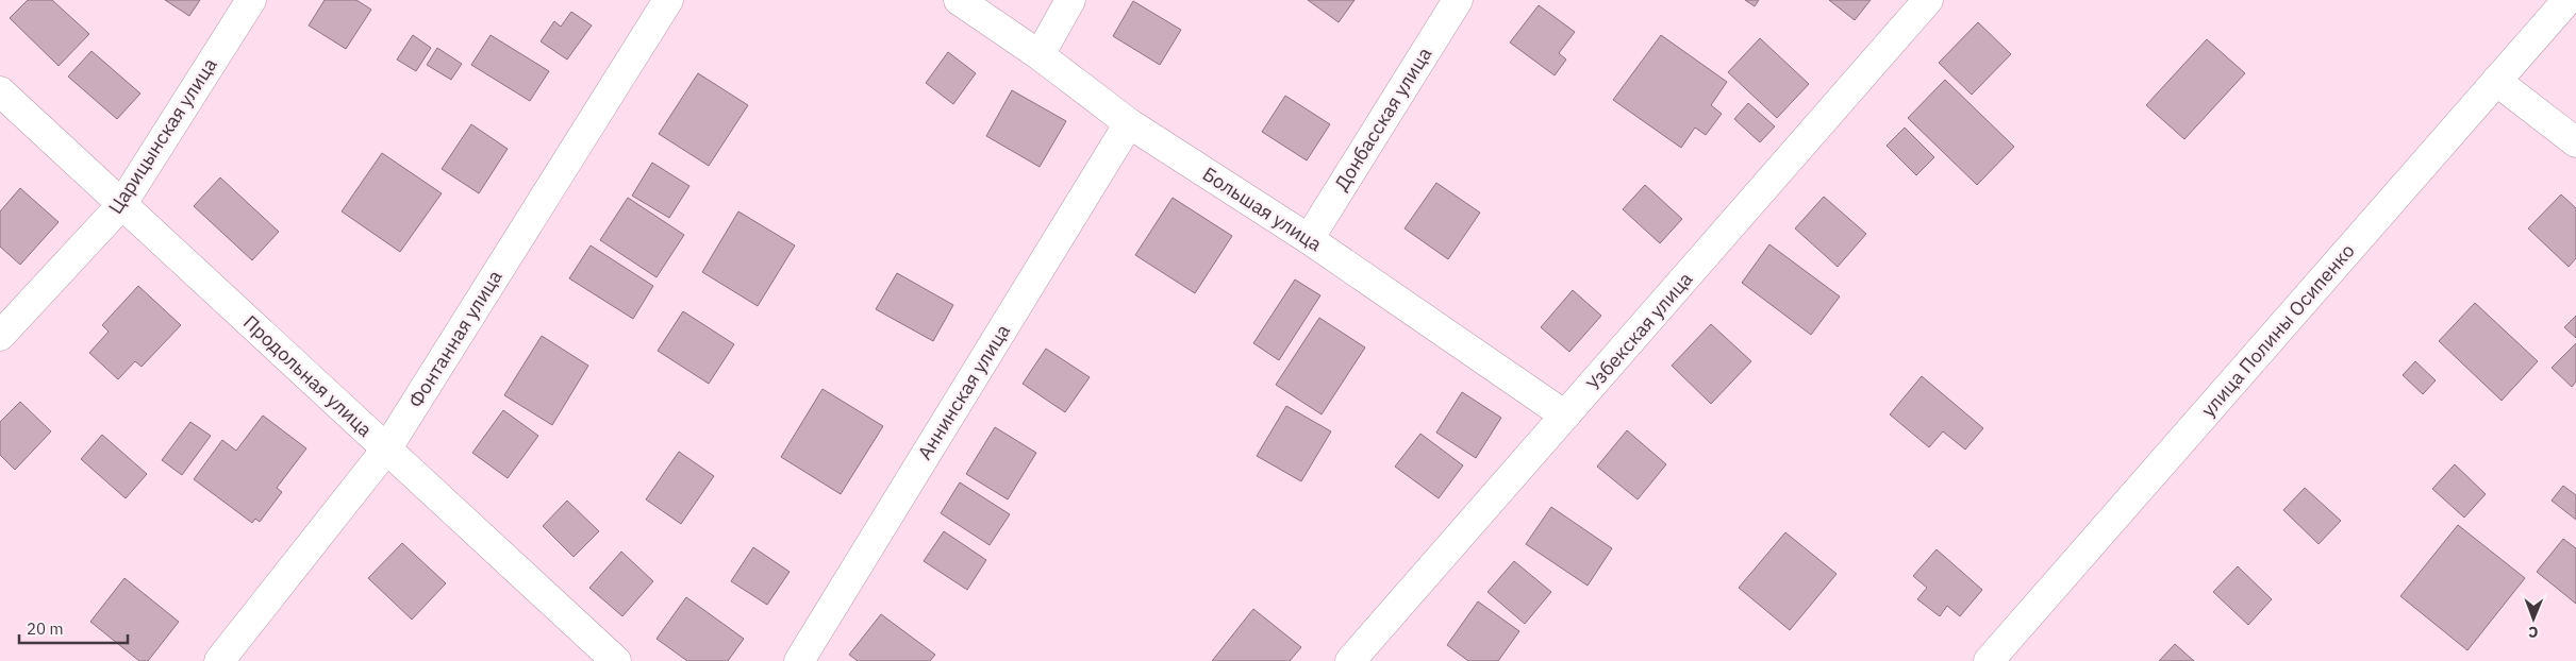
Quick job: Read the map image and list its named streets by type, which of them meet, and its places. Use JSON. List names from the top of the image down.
{
  "streets": {
    "street": [
      "Донбасская улица",
      "Царицынская улица",
      "Большая улица",
      "улица Полины Осипенко",
      "Узбекская улица",
      "Фонтанная улица",
      "Продольная улица",
      "Аннинская улица"
    ]
  },
  "crossings": [
    ["Донбасская улица", "Большая улица"],
    ["Царицынская улица", "Продольная улица"],
    ["Большая улица", "Узбекская улица"],
    ["Большая улица", "Аннинская улица"],
    ["Фонтанная улица", "Продольная улица"]
  ],
  "scale_bar": "20 m",
  "north": "bottom"
}
